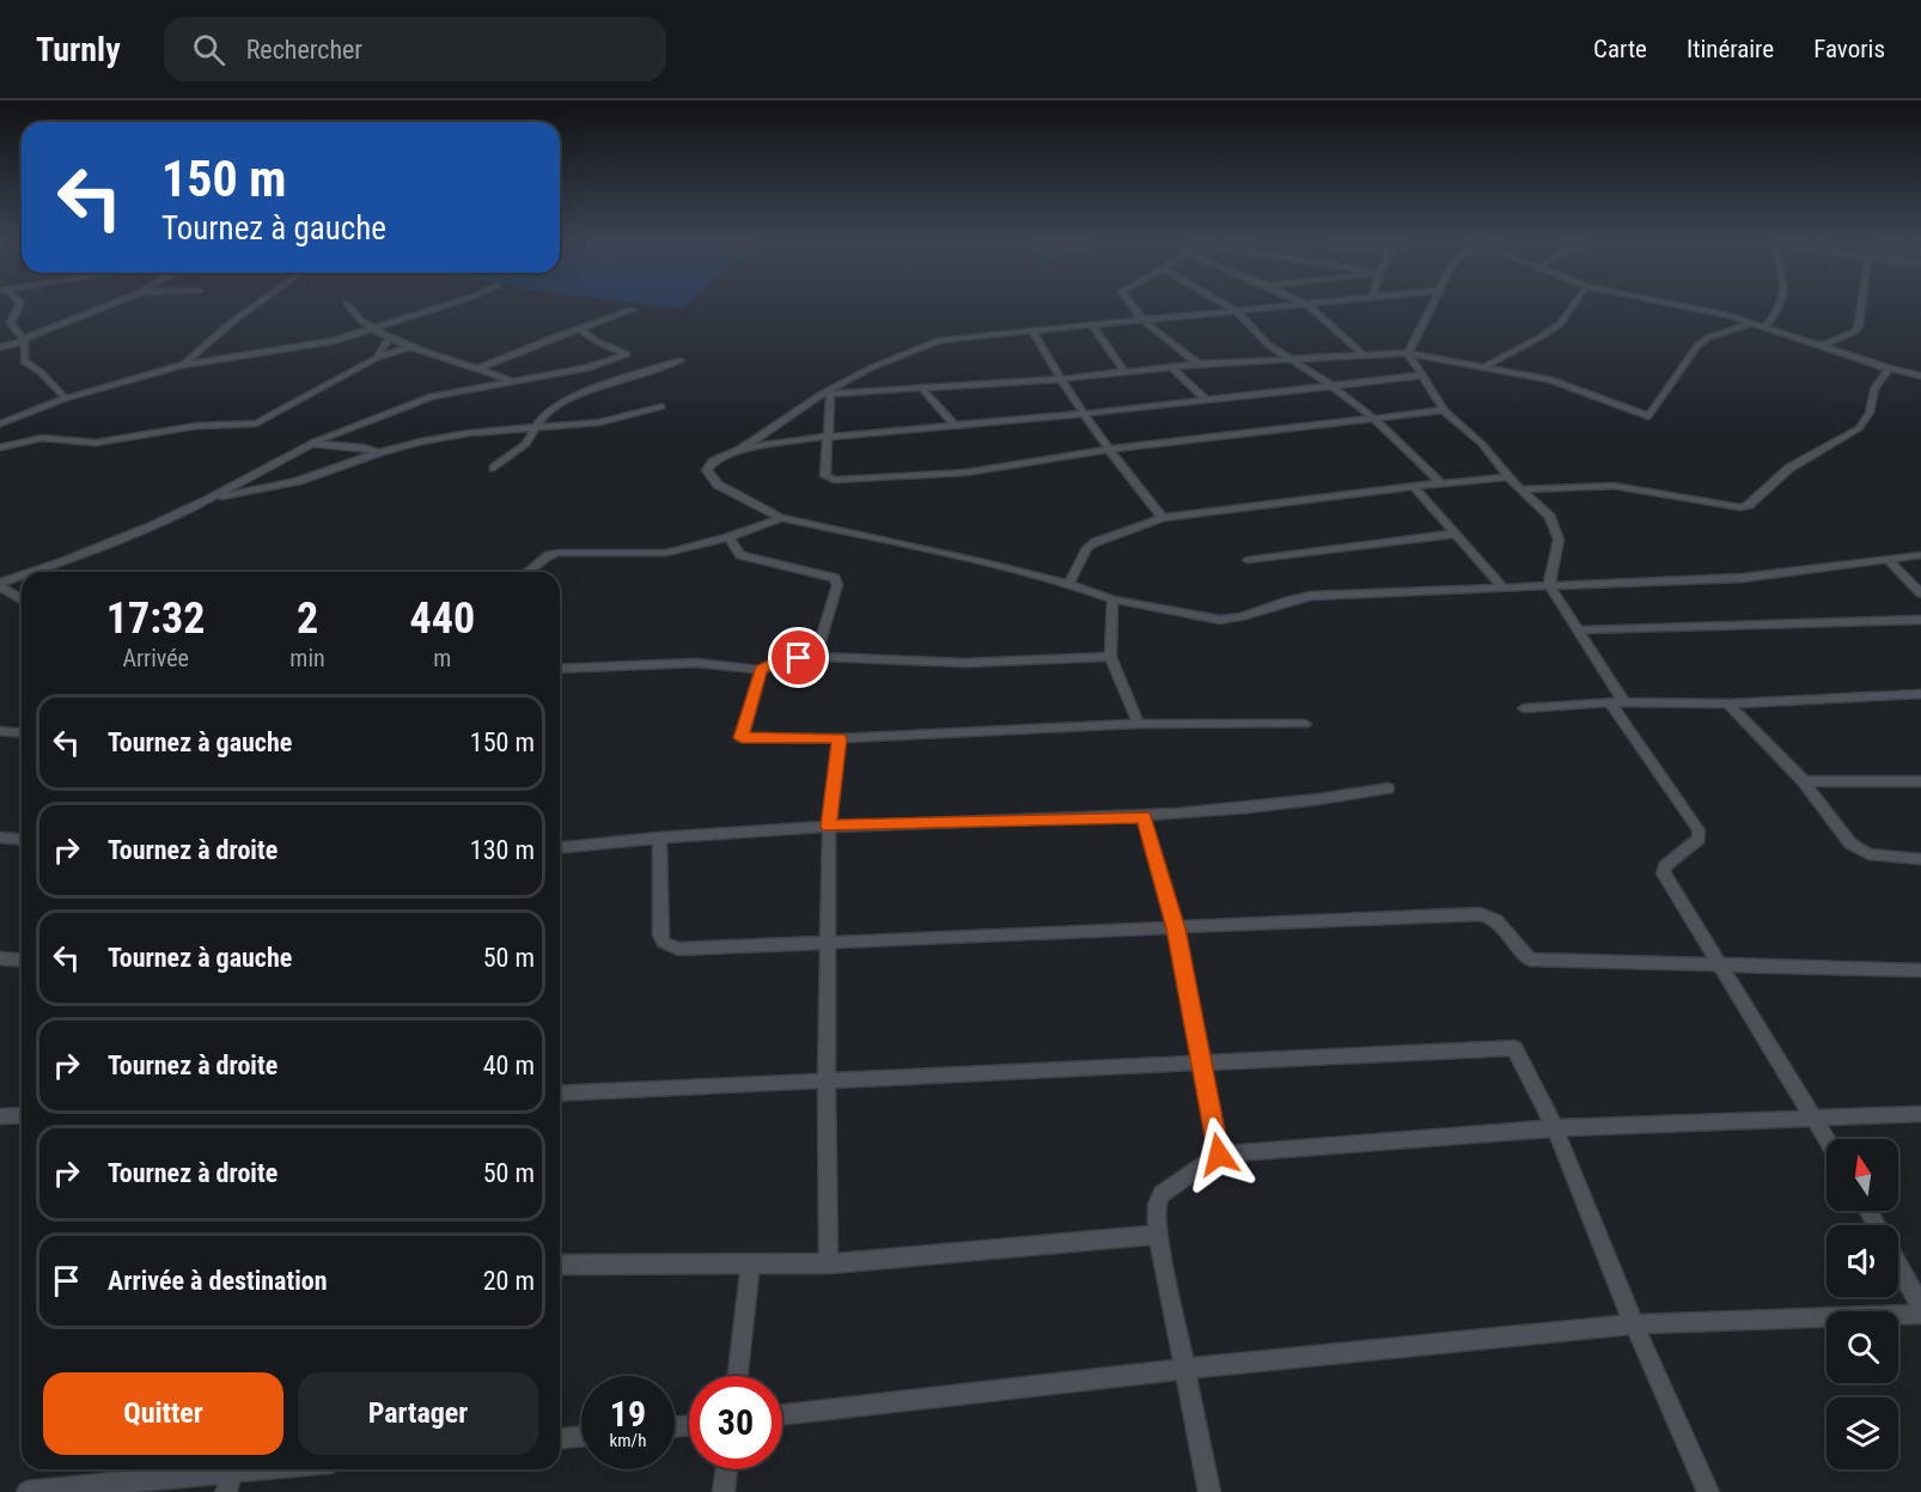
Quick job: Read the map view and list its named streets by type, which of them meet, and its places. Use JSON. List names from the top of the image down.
{
  "north": "top",
  "page": {
    "header": "Turnly",
    "search": "Rechercher",
    "nav": ["Carte", "Itinéraire", "Favoris"],
    "turn": ["150 m", "Tournez à gauche"],
    "eta": [
      "17:32",
      "Arrivée",
      "2",
      "min",
      "440",
      "m"
    ],
    "list": [
      {
        "name": "Tournez à gauche",
        "value": "150 m"
      },
      {
        "name": "Tournez à droite",
        "value": "130 m"
      },
      {
        "name": "Tournez à gauche",
        "value": "50 m"
      },
      {
        "name": "Tournez à droite",
        "value": "40 m"
      },
      {
        "name": "Tournez à droite",
        "value": "50 m"
      },
      {
        "name": "Arrivée à destination",
        "value": "20 m"
      }
    ],
    "buttons": ["Quitter", "Partager"],
    "speed": "19 km/h",
    "limit": "30"
  }
}
